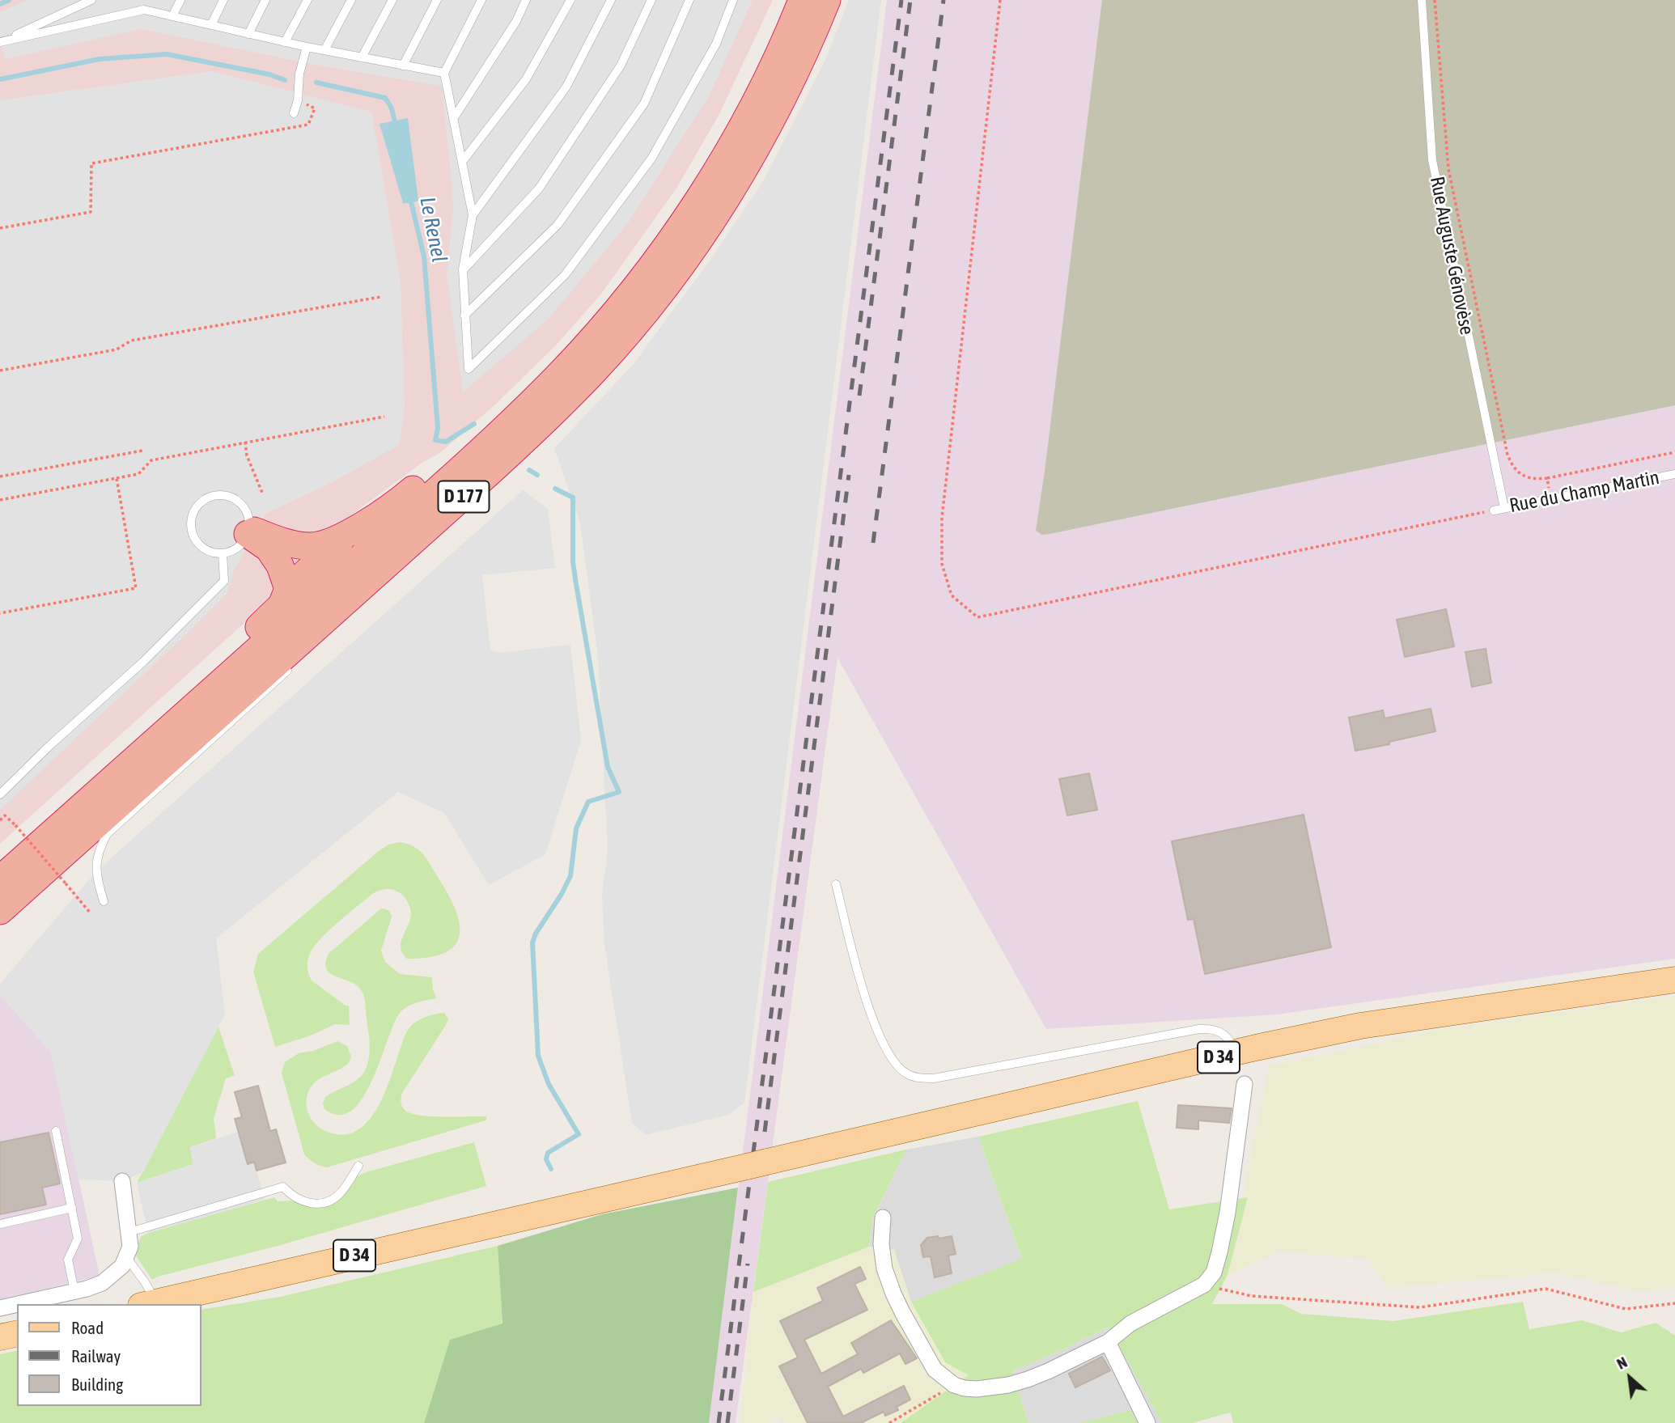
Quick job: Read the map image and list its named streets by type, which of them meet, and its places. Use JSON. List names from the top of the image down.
{
  "streets": {
    "highway": ["D 177"],
    "main road": ["D 34"],
    "lane": ["Rue Auguste Génovèse", "Rue du Champ Martin"]
  },
  "crossings": [
    ["Rue Auguste Génovèse", "Rue du Champ Martin"]
  ],
  "water": ["Le Renel"],
  "legend": ["Road", "Railway", "Building"],
  "north": "top left"
}
